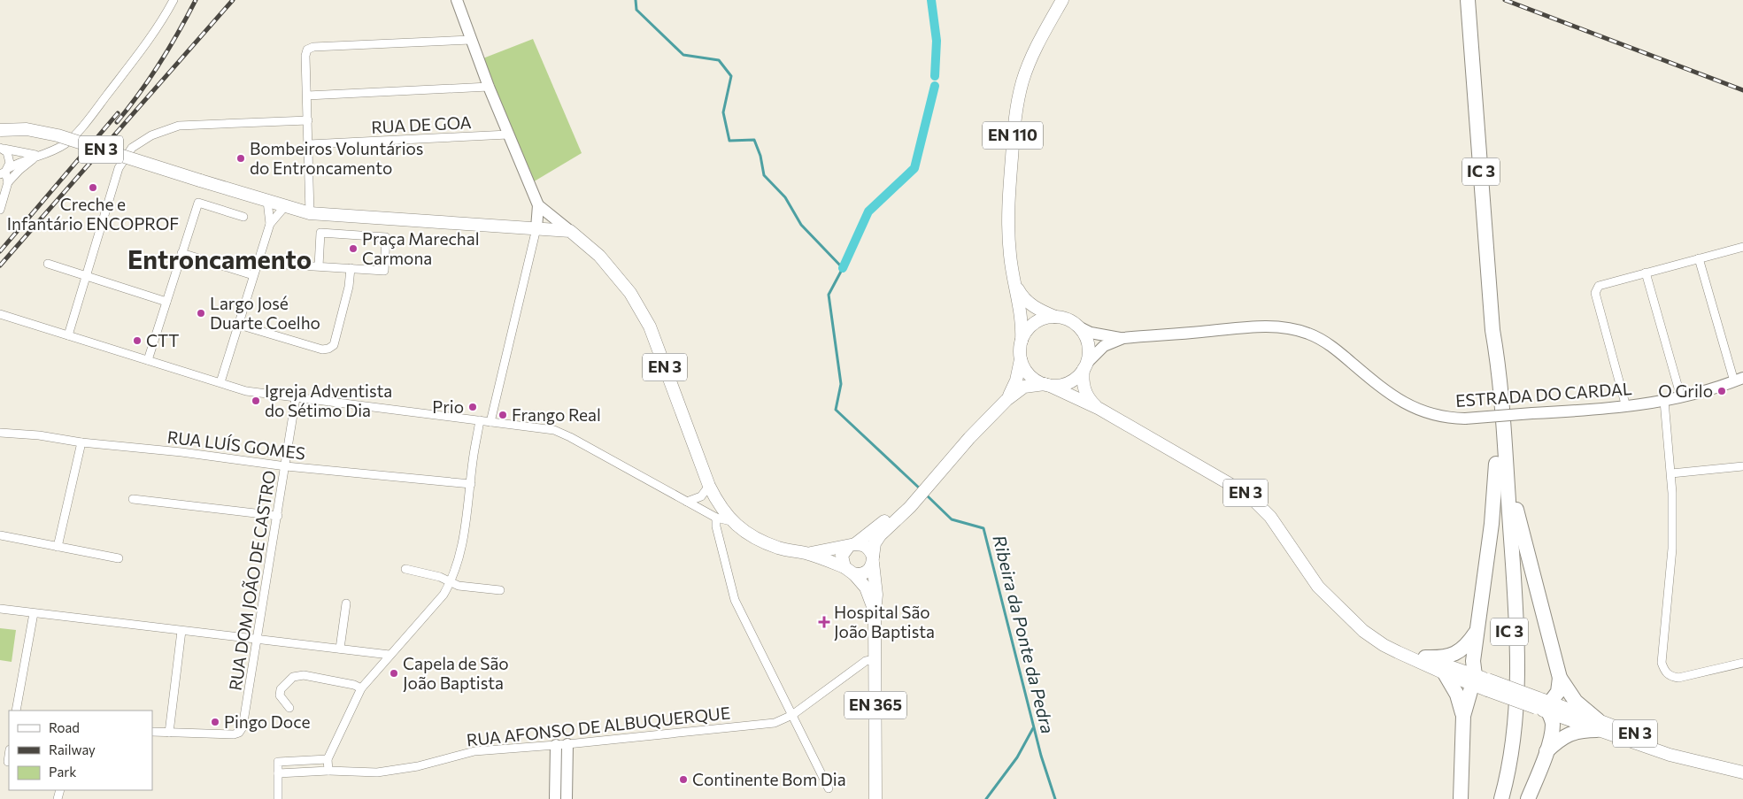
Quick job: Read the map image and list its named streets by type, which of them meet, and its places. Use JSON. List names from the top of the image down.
{
  "streets": {
    "highway": ["IC 3"],
    "main road": ["EN 110", "EN 3", "EN 365"],
    "street": [
      "RUA DE GOA",
      "ESTRADA DO CARDAL",
      "RUA LUÍS GOMES",
      "RUA DOM JOÃO DE CASTRO",
      "RUA AFONSO DE ALBUQUERQUE"
    ]
  },
  "crossings": [
    ["EN 3", "EN 365"],
    ["RUA LUÍS GOMES", "RUA DOM JOÃO DE CASTRO"],
    ["EN 365", "RUA AFONSO DE ALBUQUERQUE"]
  ],
  "districts": ["Entroncamento"],
  "water": ["Ribeira da Ponte da Pedra"],
  "places": {
    "other": [
      "Bombeiros Voluntários do Entroncamento",
      "Creche e Infantário ENCOPROF",
      "Praça Marechal Carmona",
      "Largo José Duarte Coelho",
      "CTT",
      "O Grilo",
      "Igreja Adventista do Sétimo Dia",
      "Prio",
      "Frango Real",
      "Capela de São João Baptista",
      "Pingo Doce",
      "Continente Bom Dia"
    ],
    "health": ["Hospital São João Baptista"]
  },
  "legend": ["Road", "Railway", "Park"]
}
